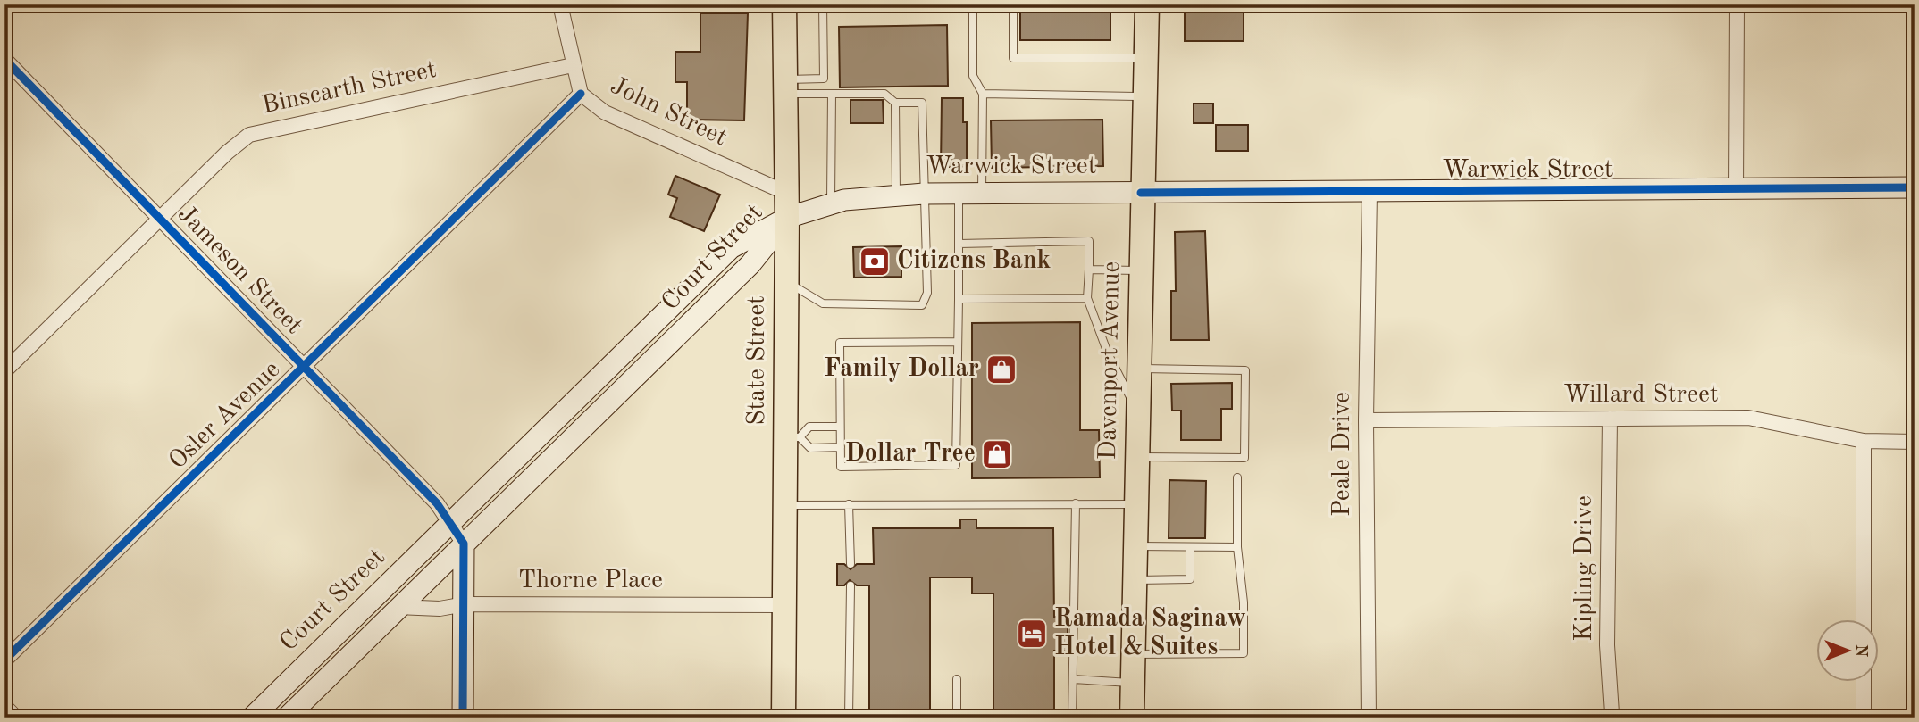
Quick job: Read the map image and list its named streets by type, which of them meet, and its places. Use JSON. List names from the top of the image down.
{
  "streets": {
    "main road": [
      "Warwick Street",
      "Court Street",
      "State Street",
      "Davenport Avenue"
    ],
    "street": [
      "Binscarth Street",
      "John Street",
      "Jameson Street",
      "Willard Street",
      "Osler Avenue",
      "Peale Drive",
      "Kipling Drive",
      "Thorne Place"
    ]
  },
  "crossings": [
    ["Binscarth Street", "John Street"],
    ["Binscarth Street", "Jameson Street"],
    ["John Street", "State Street"],
    ["John Street", "Osler Avenue"],
    ["Warwick Street", "Court Street"],
    ["Warwick Street", "State Street"],
    ["Warwick Street", "Davenport Avenue"],
    ["Warwick Street", "Peale Drive"],
    ["Court Street", "Jameson Street"],
    ["Court Street", "State Street"],
    ["Court Street", "Thorne Place"],
    ["Jameson Street", "Osler Avenue"],
    ["State Street", "Thorne Place"],
    ["Willard Street", "Peale Drive"],
    ["Willard Street", "Kipling Drive"]
  ],
  "places": {
    "bank": ["Citizens Bank"],
    "shop": ["Family Dollar", "Dollar Tree"],
    "hotel": ["Ramada Saginaw Hotel & Suites"]
  },
  "north": "right"
}
